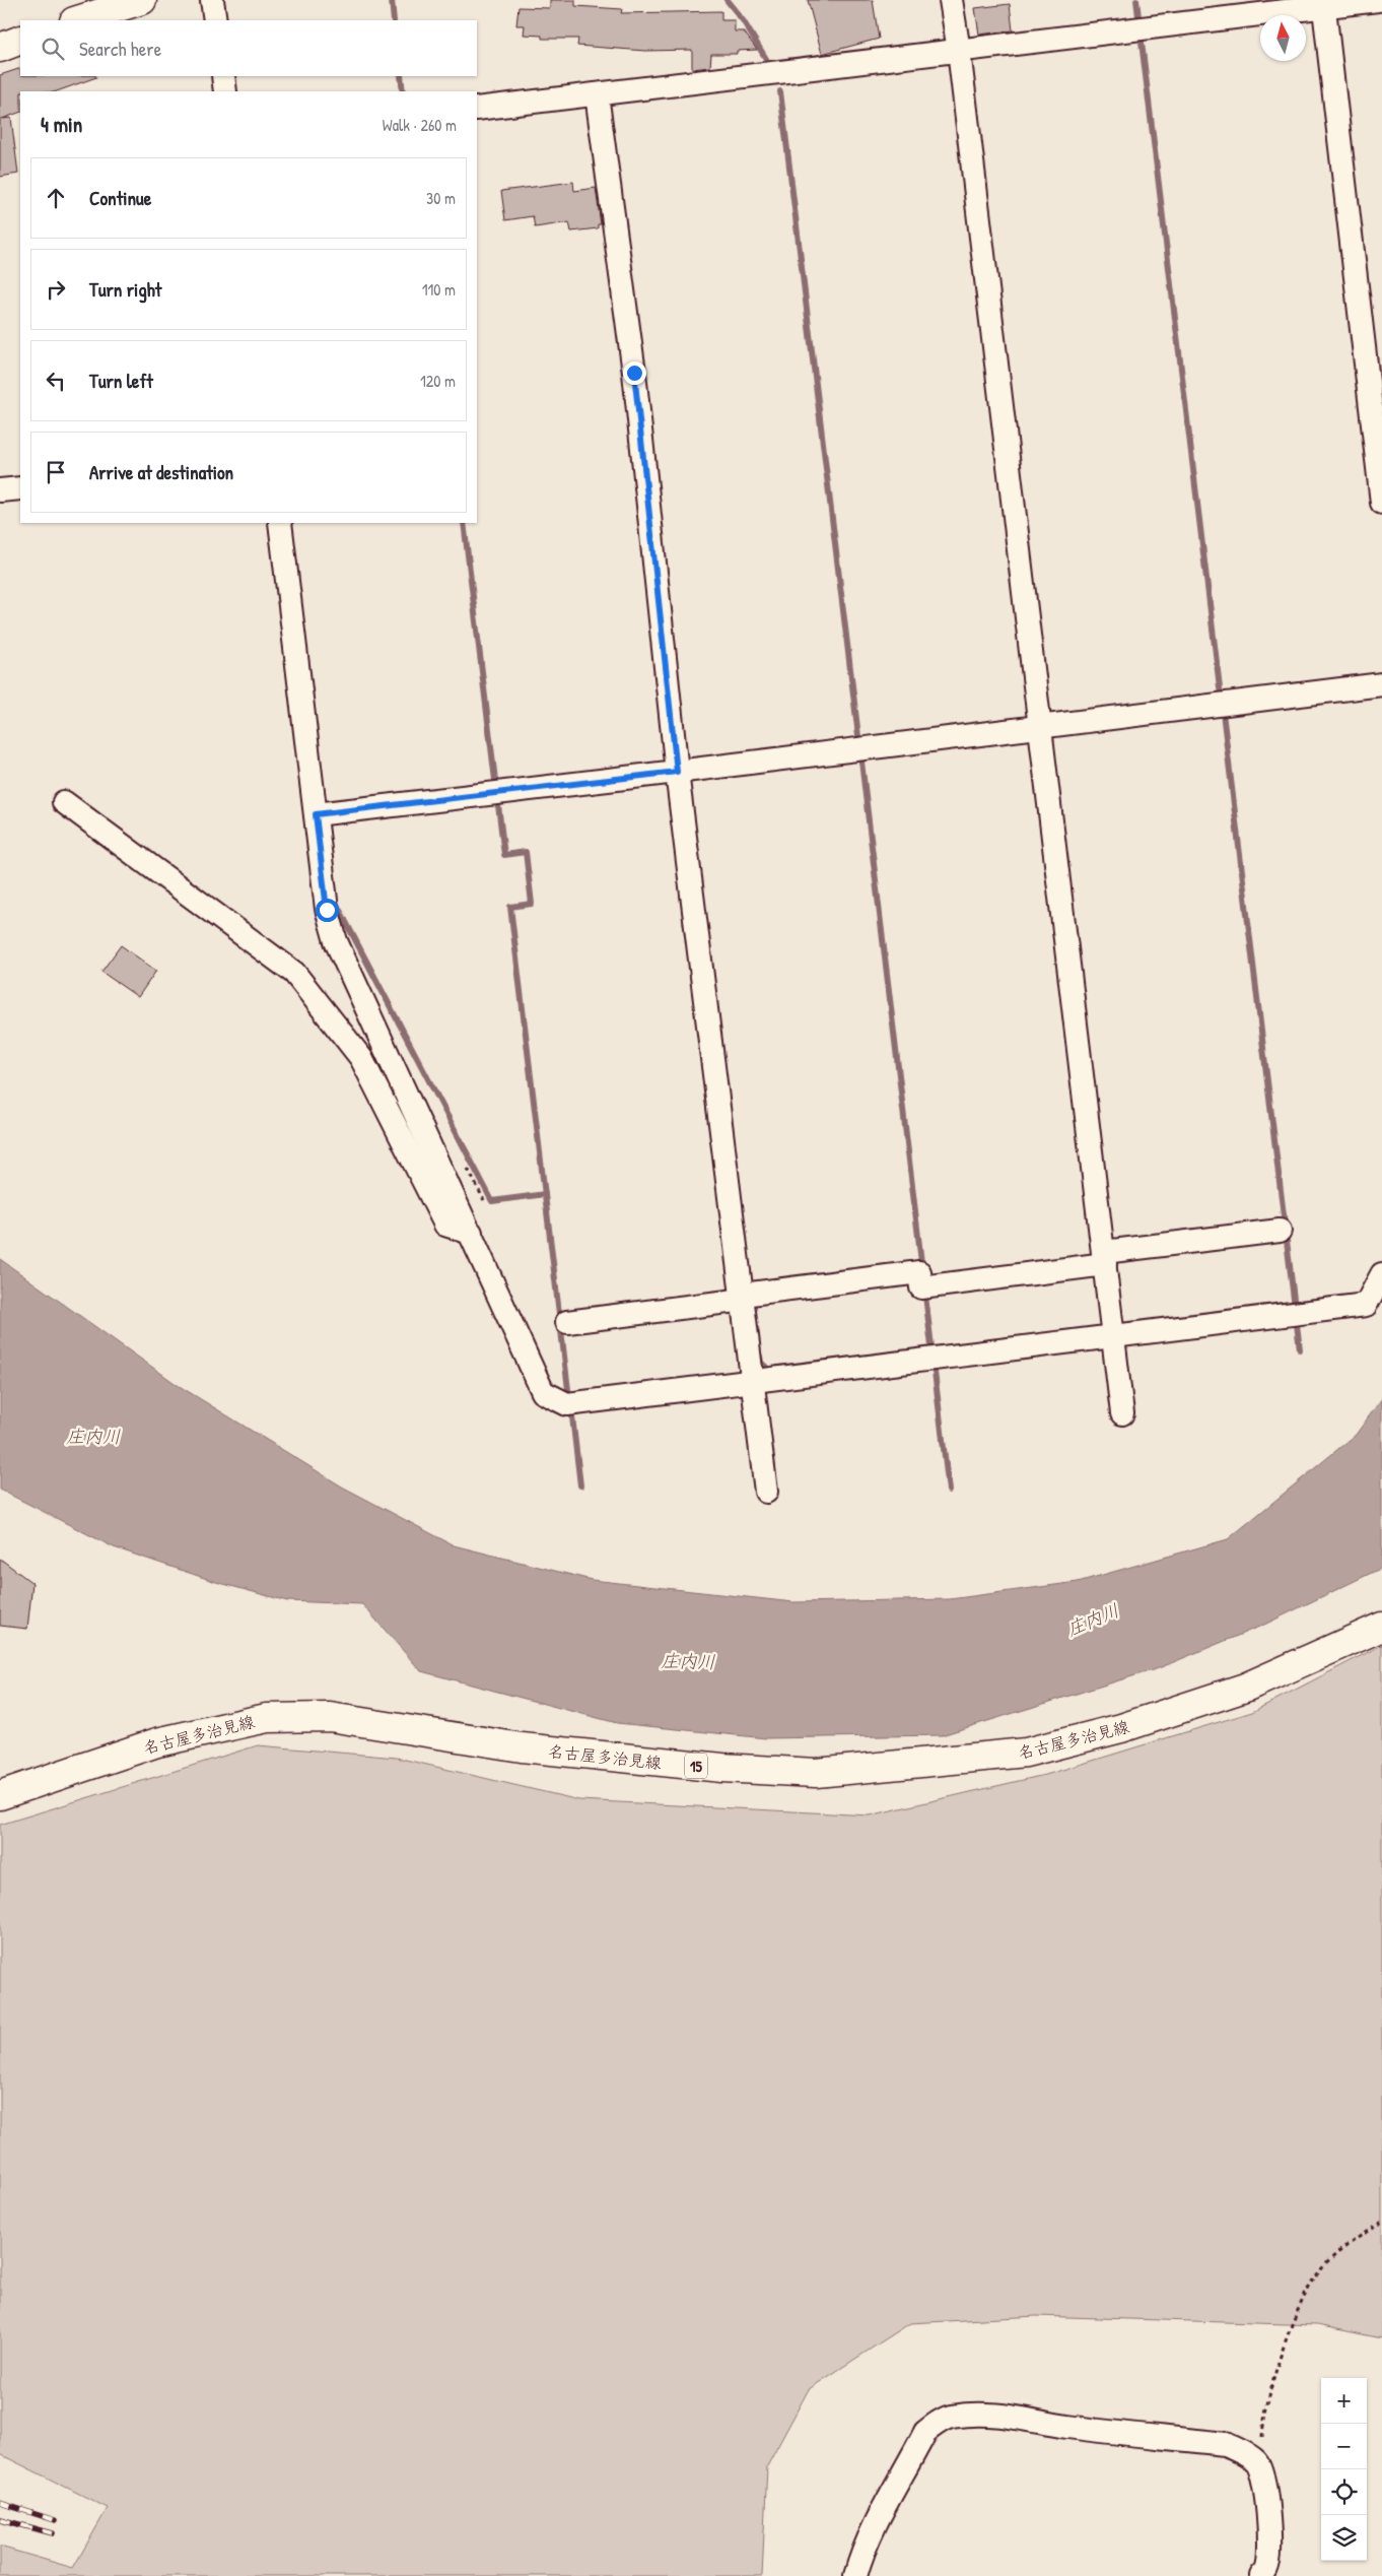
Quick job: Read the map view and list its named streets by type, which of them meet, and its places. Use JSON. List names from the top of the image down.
{
  "streets": {
    "main road": ["名古屋多治見線", "15"]
  },
  "water": ["庄内川"],
  "north": "top",
  "page": {
    "search": "Search here",
    "heading": ["4 min", "Walk · 260 m"],
    "list": [
      ["Continue", "30 m"],
      ["Turn right", "110 m"],
      ["Turn left", "120 m"],
      "Arrive at destination"
    ],
    "map_buttons": ["+", "−"]
  }
}
